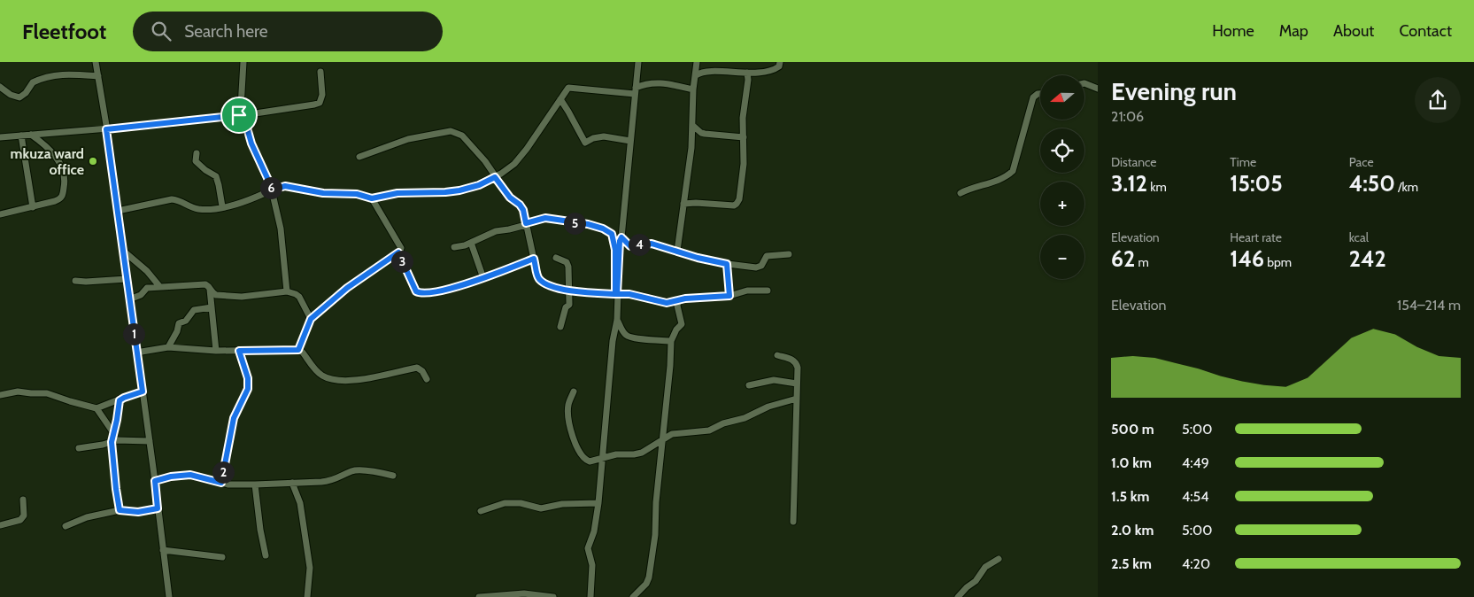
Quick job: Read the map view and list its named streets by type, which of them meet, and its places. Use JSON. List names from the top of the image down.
{
  "places": ["mkuza ward office"],
  "north": "left",
  "page": {
    "header": "Fleetfoot",
    "search": "Search here",
    "nav": [
      "Home",
      "Map",
      "About",
      "Contact"
    ],
    "heading": ["Evening run", "21:06"],
    "map_buttons": ["+", "−"],
    "stats": [
      ["Distance", "3.12 km"],
      ["Time", "15:05"],
      ["Pace", "4:50 /km"],
      ["Elevation", "62 m"],
      ["Heart rate", "146 bpm"],
      ["kcal", "242"]
    ],
    "pins": [
      "6",
      "5",
      "4",
      "3",
      "1",
      "2"
    ],
    "chart": ["Elevation", "154–214 m"],
    "list": [
      {
        "name": "500 m",
        "note": "5:00"
      },
      {
        "name": "1.0 km",
        "note": "4:49"
      },
      {
        "name": "1.5 km",
        "note": "4:54"
      },
      {
        "name": "2.0 km",
        "note": "5:00"
      },
      {
        "name": "2.5 km",
        "note": "4:20"
      }
    ]
  }
}
